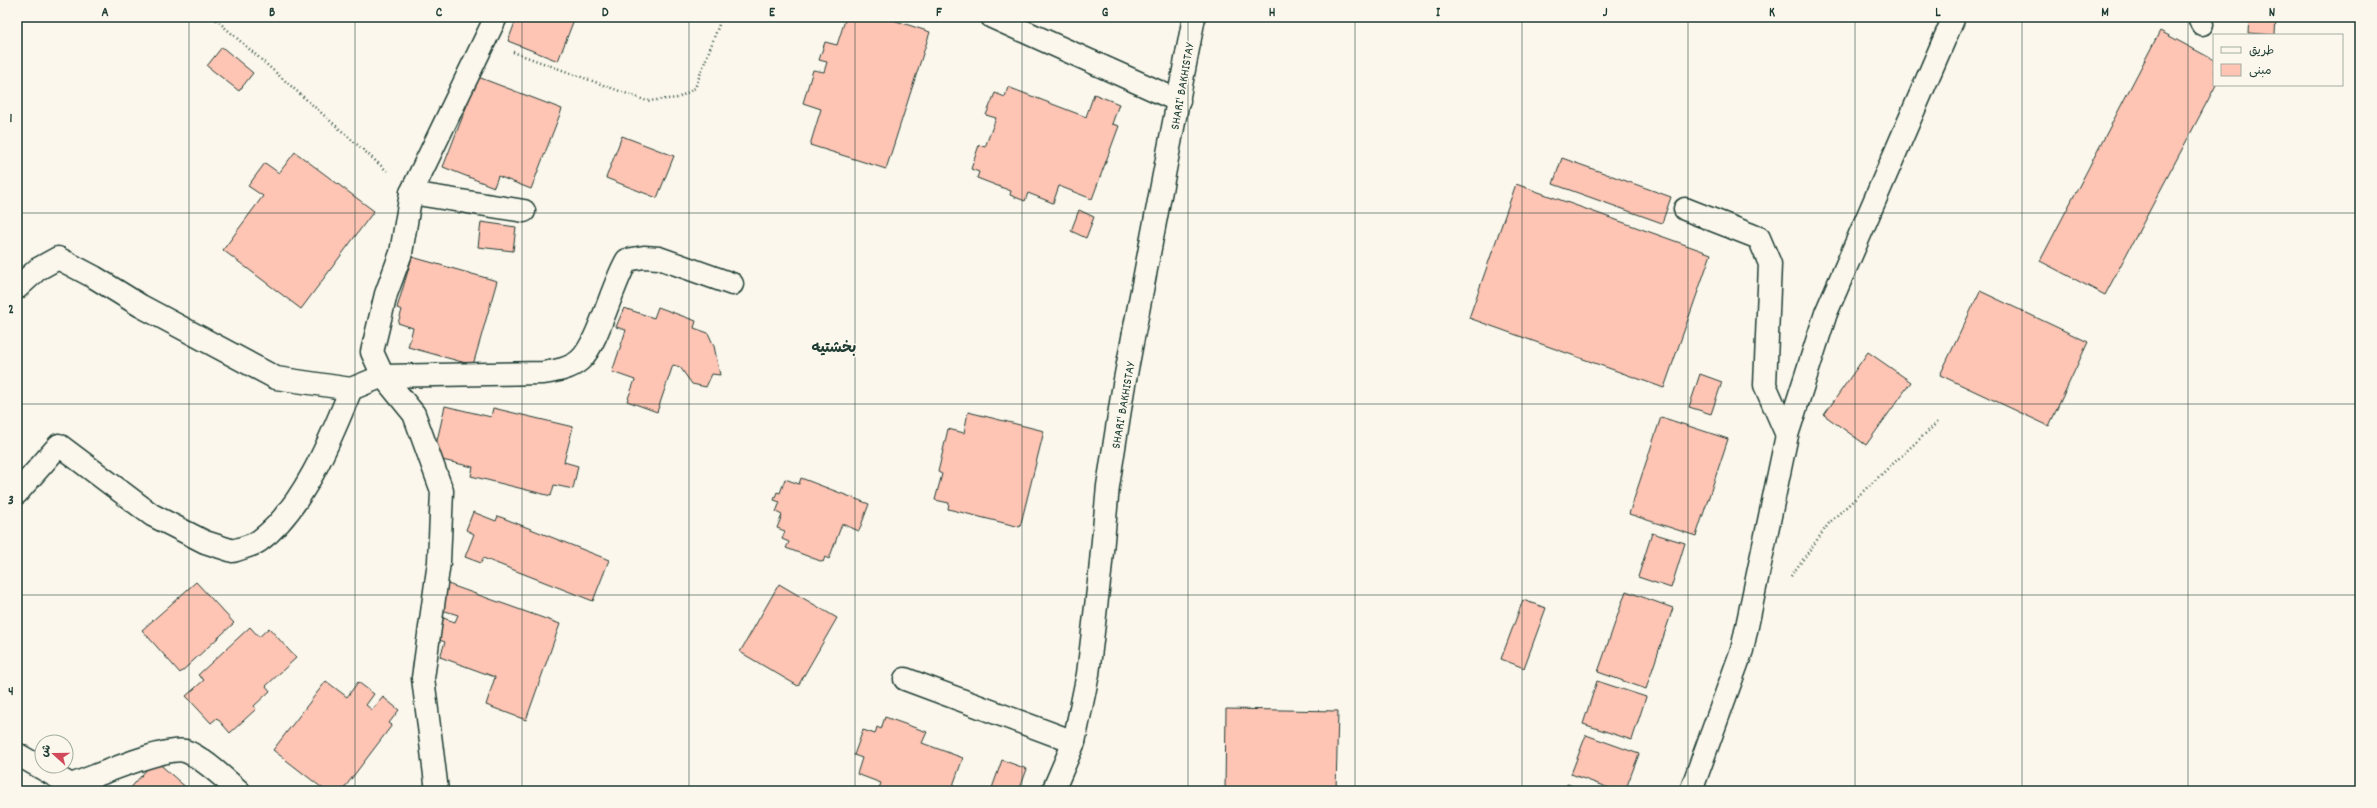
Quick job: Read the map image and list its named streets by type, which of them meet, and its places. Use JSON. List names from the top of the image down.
{
  "streets": {
    "street": ["SHARI' BAKHISTAY"]
  },
  "districts": ["بخشتيه"],
  "legend": ["طريق", "مبنى"],
  "north": "left",
  "grid": {
    "columns": [
      "A",
      "B",
      "C",
      "D",
      "E",
      "F",
      "G",
      "H",
      "I",
      "J",
      "K",
      "L",
      "M",
      "N"
    ],
    "rows": [
      "1",
      "2",
      "3",
      "4"
    ]
  }
}
